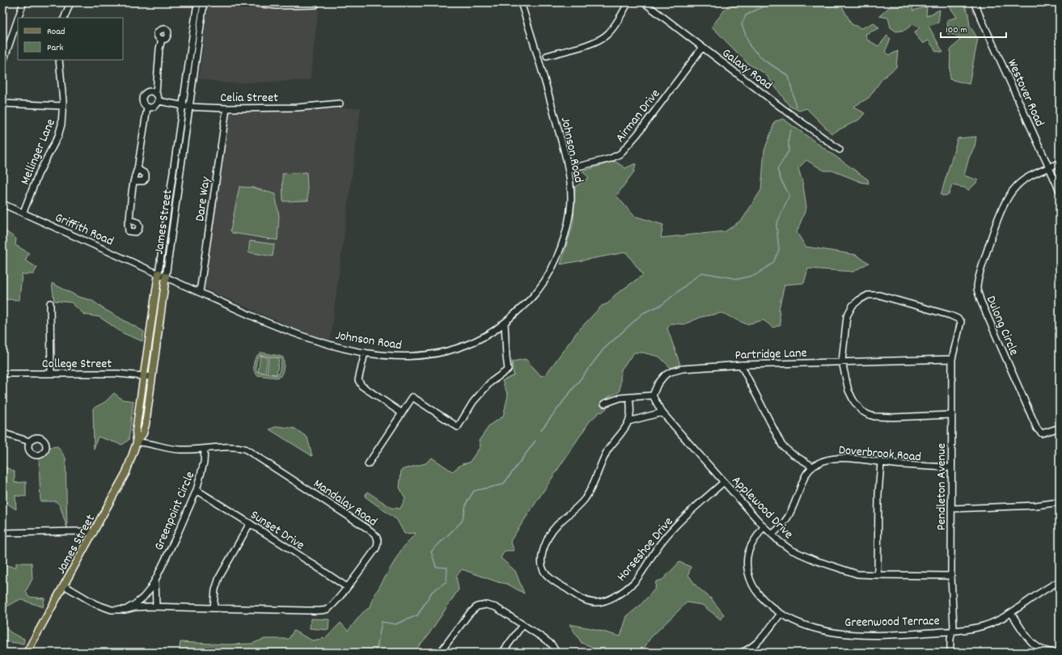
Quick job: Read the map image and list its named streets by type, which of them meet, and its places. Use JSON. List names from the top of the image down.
{
  "streets": {
    "main road": ["James Street"],
    "street": [
      "Galaxy Road",
      "Westover Road",
      "Celia Street",
      "Airman Drive",
      "Johnson Road",
      "Mellinger Lane",
      "Dare Way",
      "Griffith Road",
      "Dulong Circle",
      "Partridge Lane",
      "College Street",
      "Doverbrook Road",
      "Pendleton Avenue",
      "Mandalay Road",
      "Applewood Drive",
      "Greenpoint Circle",
      "Sunset Drive",
      "Horseshoe Drive",
      "Greenwood Terrace"
    ]
  },
  "crossings": [
    ["Galaxy Road", "Airman Drive"],
    ["Westover Road", "Dulong Circle"],
    ["Celia Street", "Dare Way"],
    ["Celia Street", "James Street"],
    ["Airman Drive", "Johnson Road"],
    ["Johnson Road", "Dare Way"],
    ["Johnson Road", "James Street"],
    ["Johnson Road", "Griffith Road"],
    ["Mellinger Lane", "Griffith Road"],
    ["James Street", "Griffith Road"],
    ["James Street", "College Street"],
    ["James Street", "Mandalay Road"],
    ["Partridge Lane", "Pendleton Avenue"],
    ["Partridge Lane", "Applewood Drive"],
    ["Doverbrook Road", "Pendleton Avenue"],
    ["Pendleton Avenue", "Applewood Drive"],
    ["Pendleton Avenue", "Greenwood Terrace"],
    ["Mandalay Road", "Greenpoint Circle"],
    ["Mandalay Road", "Sunset Drive"],
    ["Applewood Drive", "Horseshoe Drive"],
    ["Applewood Drive", "Greenwood Terrace"],
    ["Greenpoint Circle", "Sunset Drive"]
  ],
  "legend": ["Road", "Park"],
  "scale_bar": "100 m"
}
